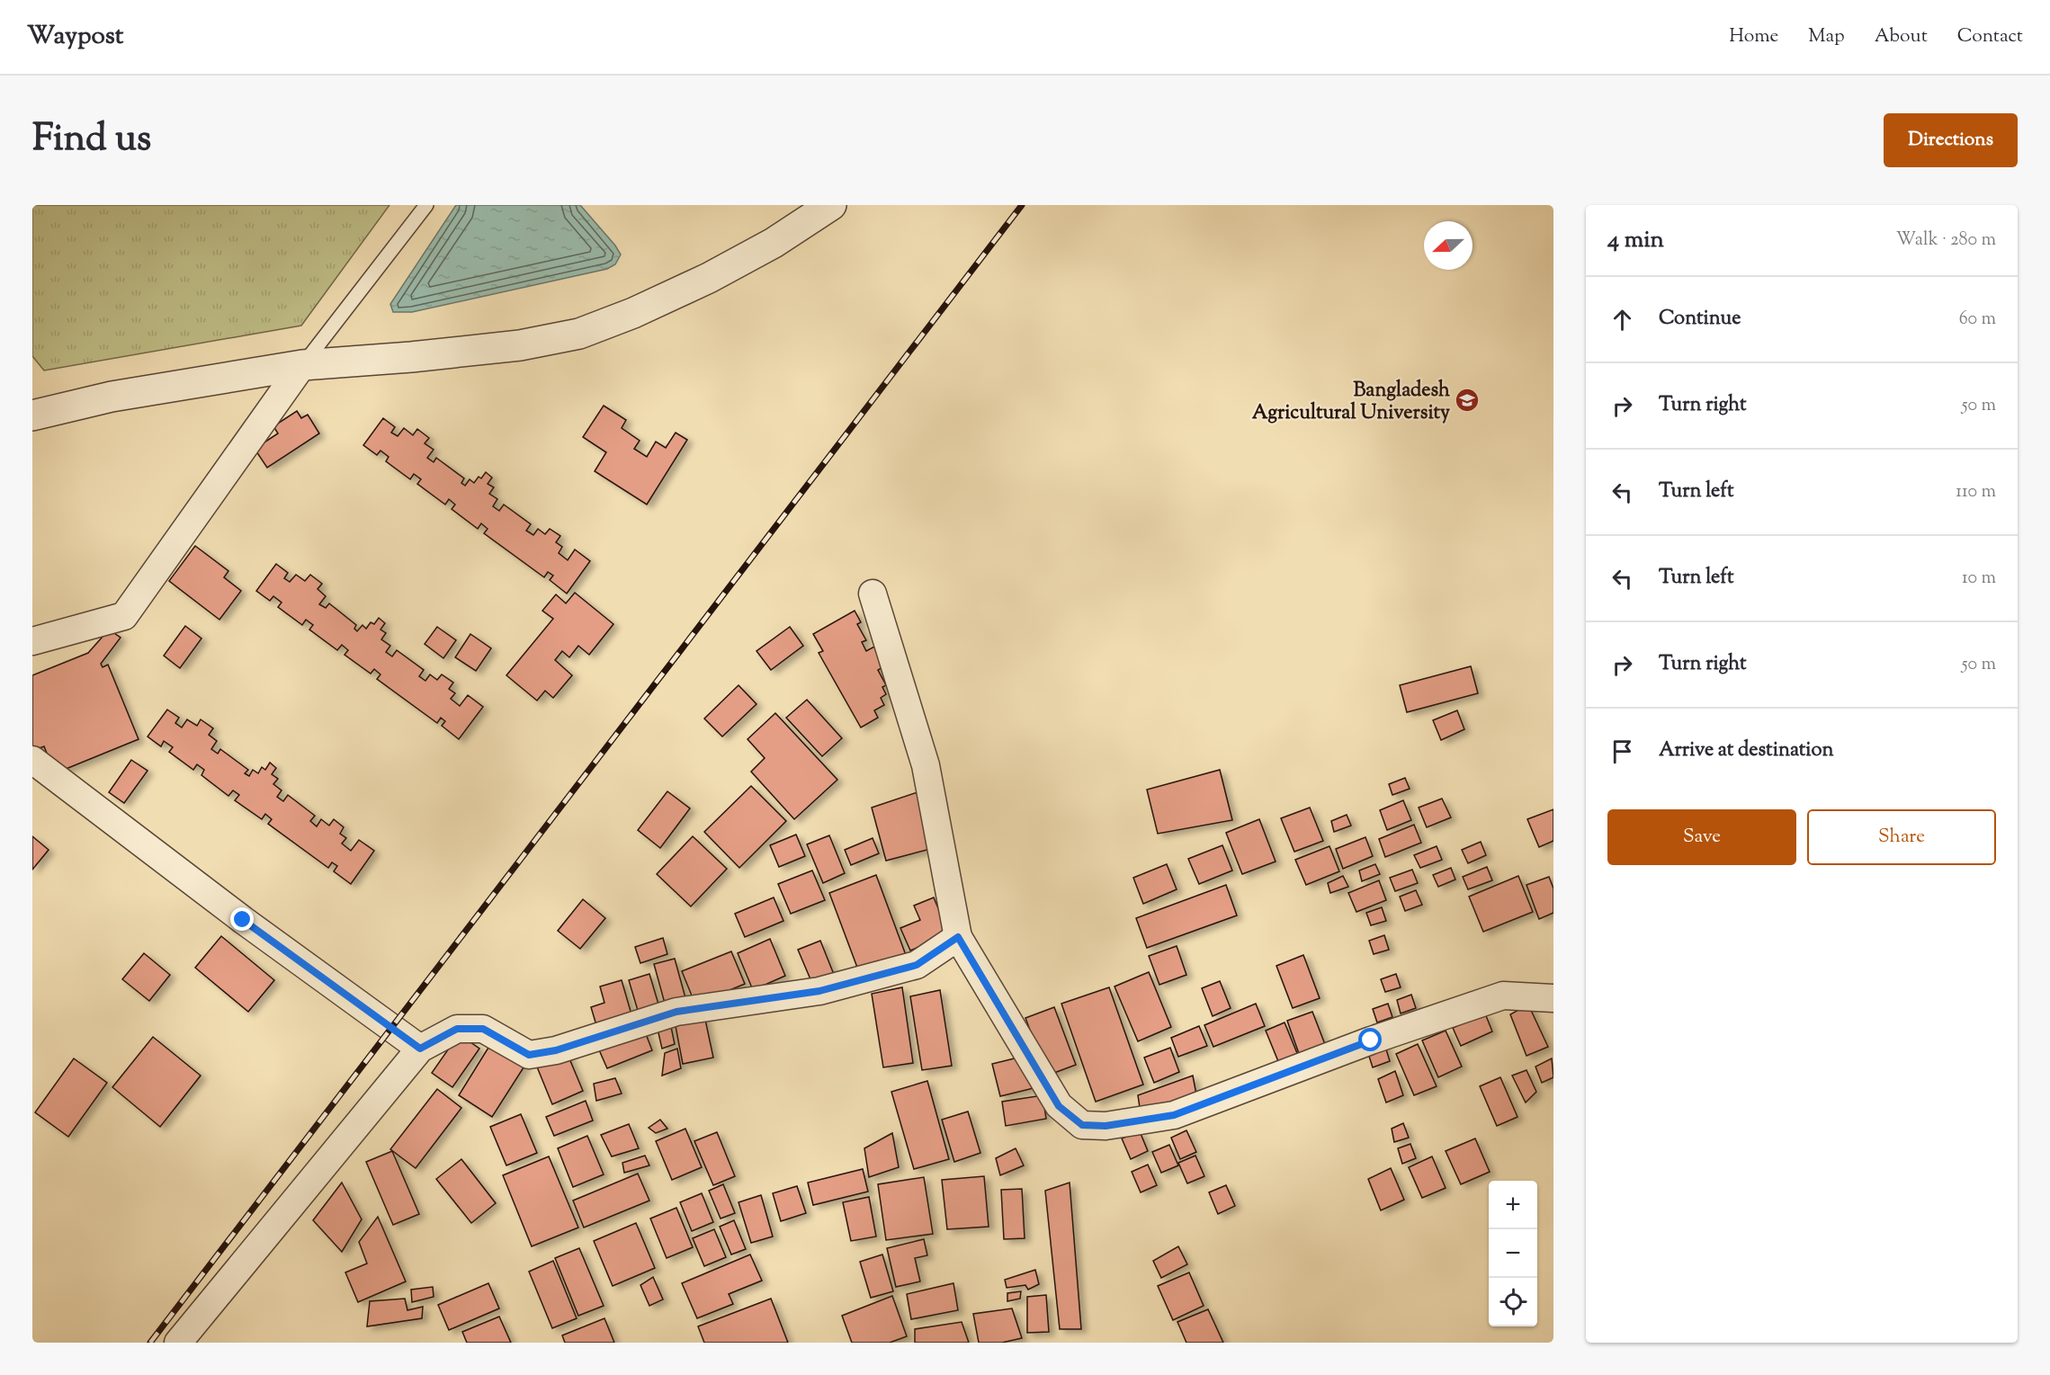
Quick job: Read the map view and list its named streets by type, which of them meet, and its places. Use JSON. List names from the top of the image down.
{
  "places": {
    "school or university": ["Bangladesh Agricultural University"]
  },
  "north": "left",
  "page": {
    "header": "Waypost",
    "nav": [
      "Home",
      "Map",
      "About",
      "Contact"
    ],
    "title": "Find us",
    "buttons": [
      "Directions",
      ["Save", "Share"]
    ],
    "heading": ["4 min", "Walk · 280 m"],
    "list": [
      ["Continue", "60 m"],
      ["Turn right", "50 m"],
      ["Turn left", "110 m"],
      ["Turn left", "10 m"],
      ["Turn right", "50 m"],
      "Arrive at destination"
    ],
    "map_buttons": ["+", "−"]
  }
}
